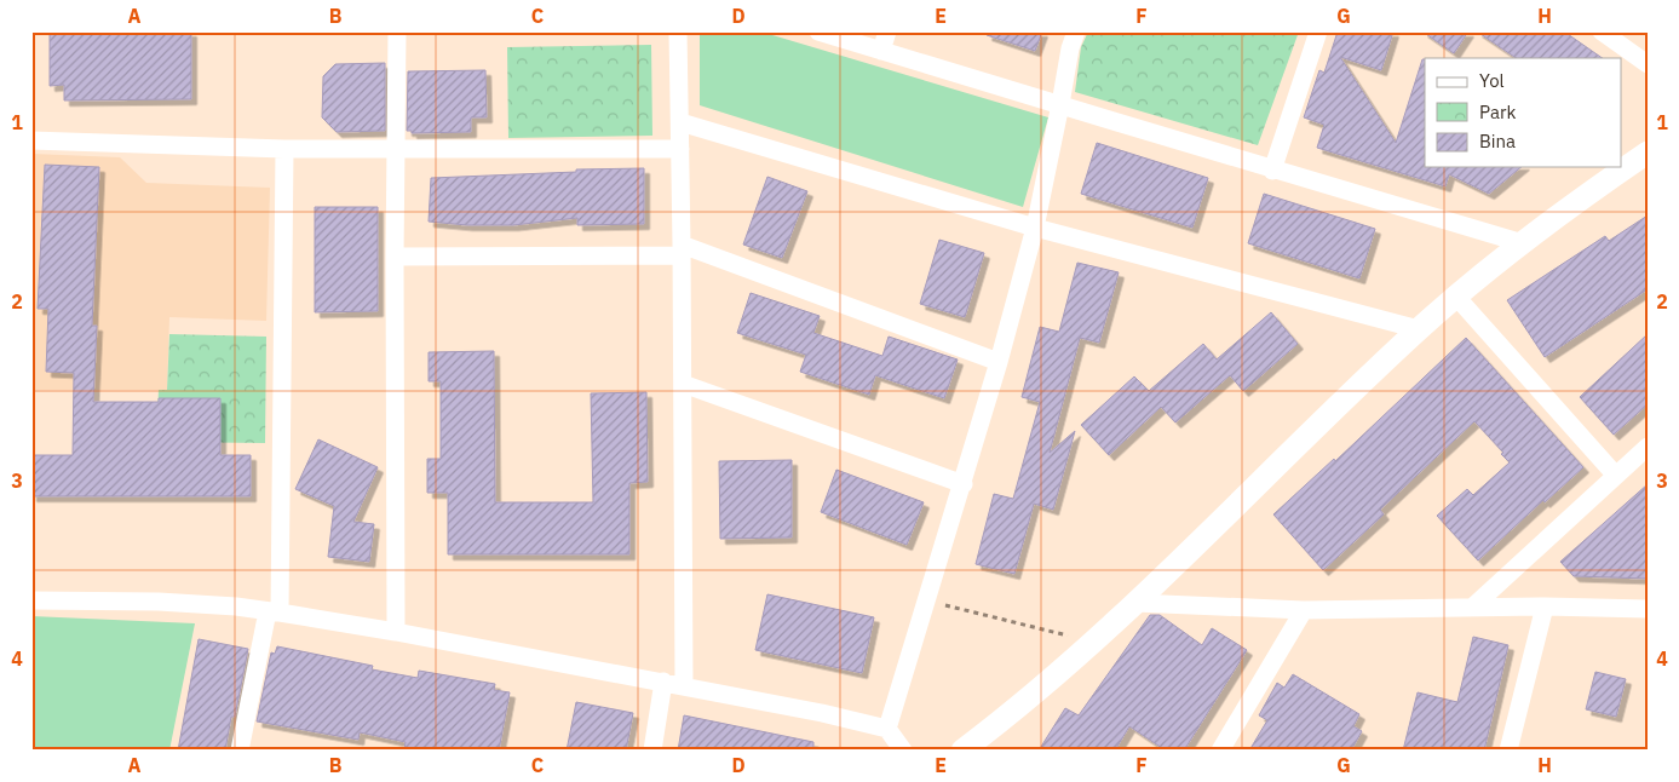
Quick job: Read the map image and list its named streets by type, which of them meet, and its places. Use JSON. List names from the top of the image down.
{
  "legend": ["Yol", "Park", "Bina"],
  "grid": {
    "columns": [
      "A",
      "B",
      "C",
      "D",
      "E",
      "F",
      "G",
      "H"
    ],
    "rows": [
      "1",
      "2",
      "3",
      "4"
    ]
  }
}
